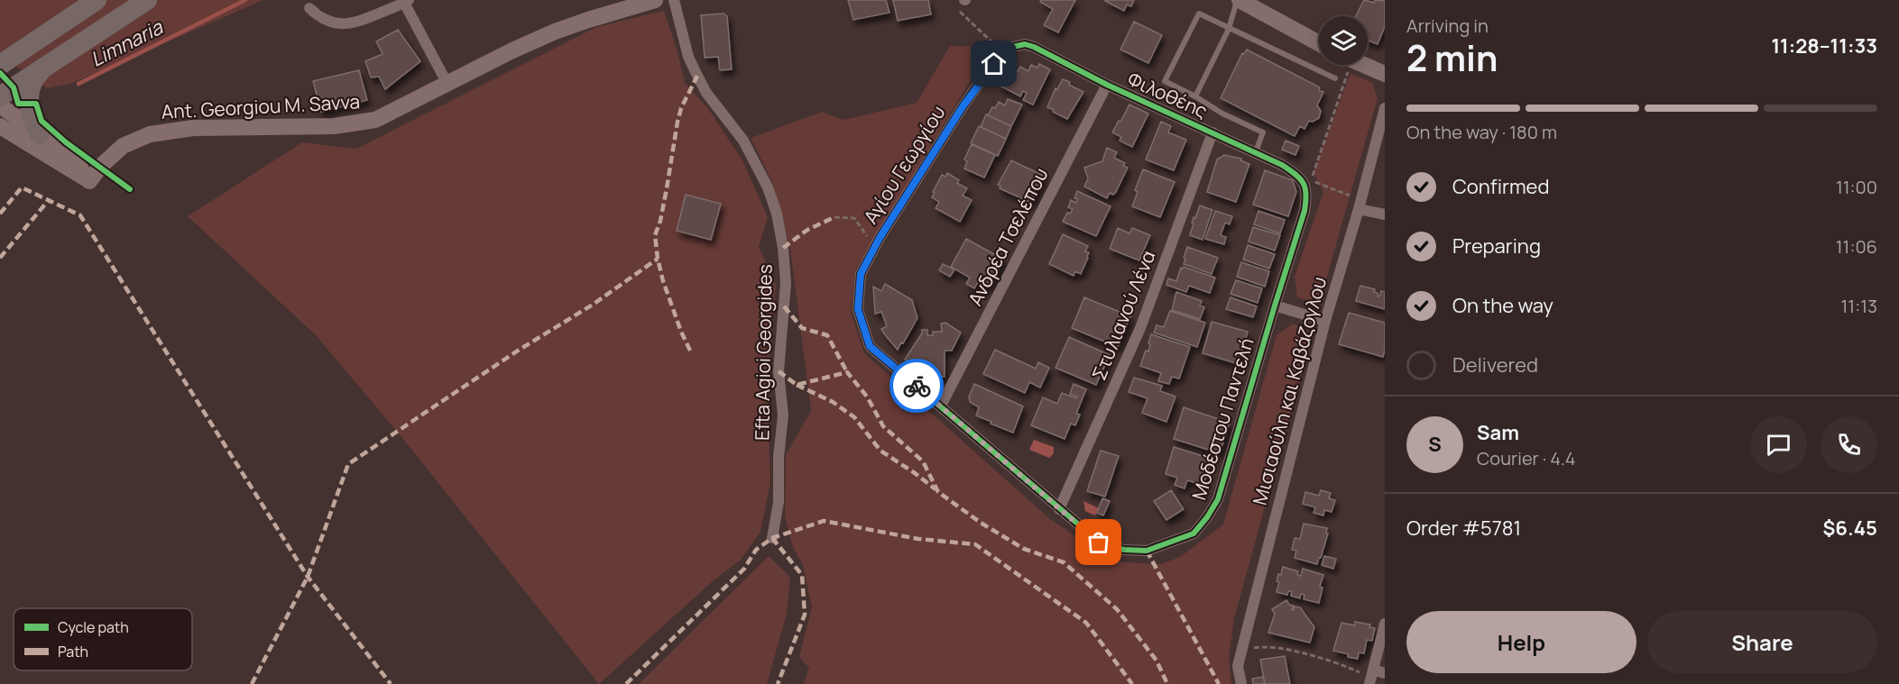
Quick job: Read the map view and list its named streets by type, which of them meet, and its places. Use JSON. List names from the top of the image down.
{
  "streets": {
    "main road": ["Ant. Georgiou M. Savva"],
    "street": [
      "Φιλοθέης",
      "Αγίου Γεωργίου",
      "Ανδρέα Τσελέπου",
      "Στυλιανού Λένα",
      "Efta Agioi Georgides",
      "Μισιαούλη και Καβάζογλου",
      "Μοδέστου Παντελή"
    ]
  },
  "crossings": [
    ["Φιλοθέης", "Αγίου Γεωργίου"],
    ["Φιλοθέης", "Ανδρέα Τσελέπου"],
    ["Φιλοθέης", "Στυλιανού Λένα"],
    ["Φιλοθέης", "Μοδέστου Παντελή"],
    ["Αγίου Γεωργίου", "Ανδρέα Τσελέπου"],
    ["Αγίου Γεωργίου", "Στυλιανού Λένα"],
    ["Αγίου Γεωργίου", "Μοδέστου Παντελή"],
    ["Στυλιανού Λένα", "Μοδέστου Παντελή"]
  ],
  "water": ["Limnaria"],
  "legend": ["Cycle path", "Path"],
  "page": {
    "heading": ["2 min", "Arriving in", "11:28–11:33"],
    "panel": [
      "Sam",
      "Courier · 4.4",
      "Order #5781",
      "$6.45"
    ],
    "bar": "On the way · 180 m",
    "list": [
      ["Confirmed", "11:00"],
      ["Preparing", "11:06"],
      ["On the way", "11:13"],
      "Delivered"
    ],
    "round": "S",
    "buttons": ["Help", "Share"]
  }
}
